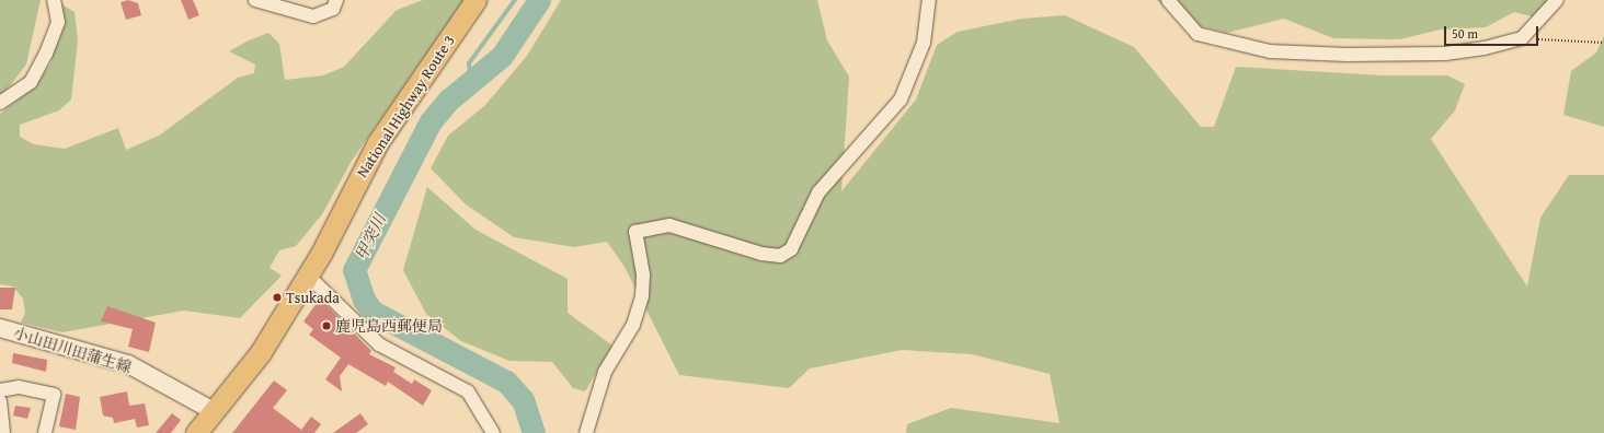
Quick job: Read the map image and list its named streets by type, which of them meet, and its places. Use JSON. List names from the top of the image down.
{
  "streets": {
    "highway": ["National Highway Route 3"],
    "main road": ["小山田川田蒲生線"]
  },
  "crossings": [
    ["National Highway Route 3", "小山田川田蒲生線"]
  ],
  "water": ["甲突川"],
  "places": ["Tsukada", "鹿児島西郵便局"],
  "scale_bar": "50 m"
}
